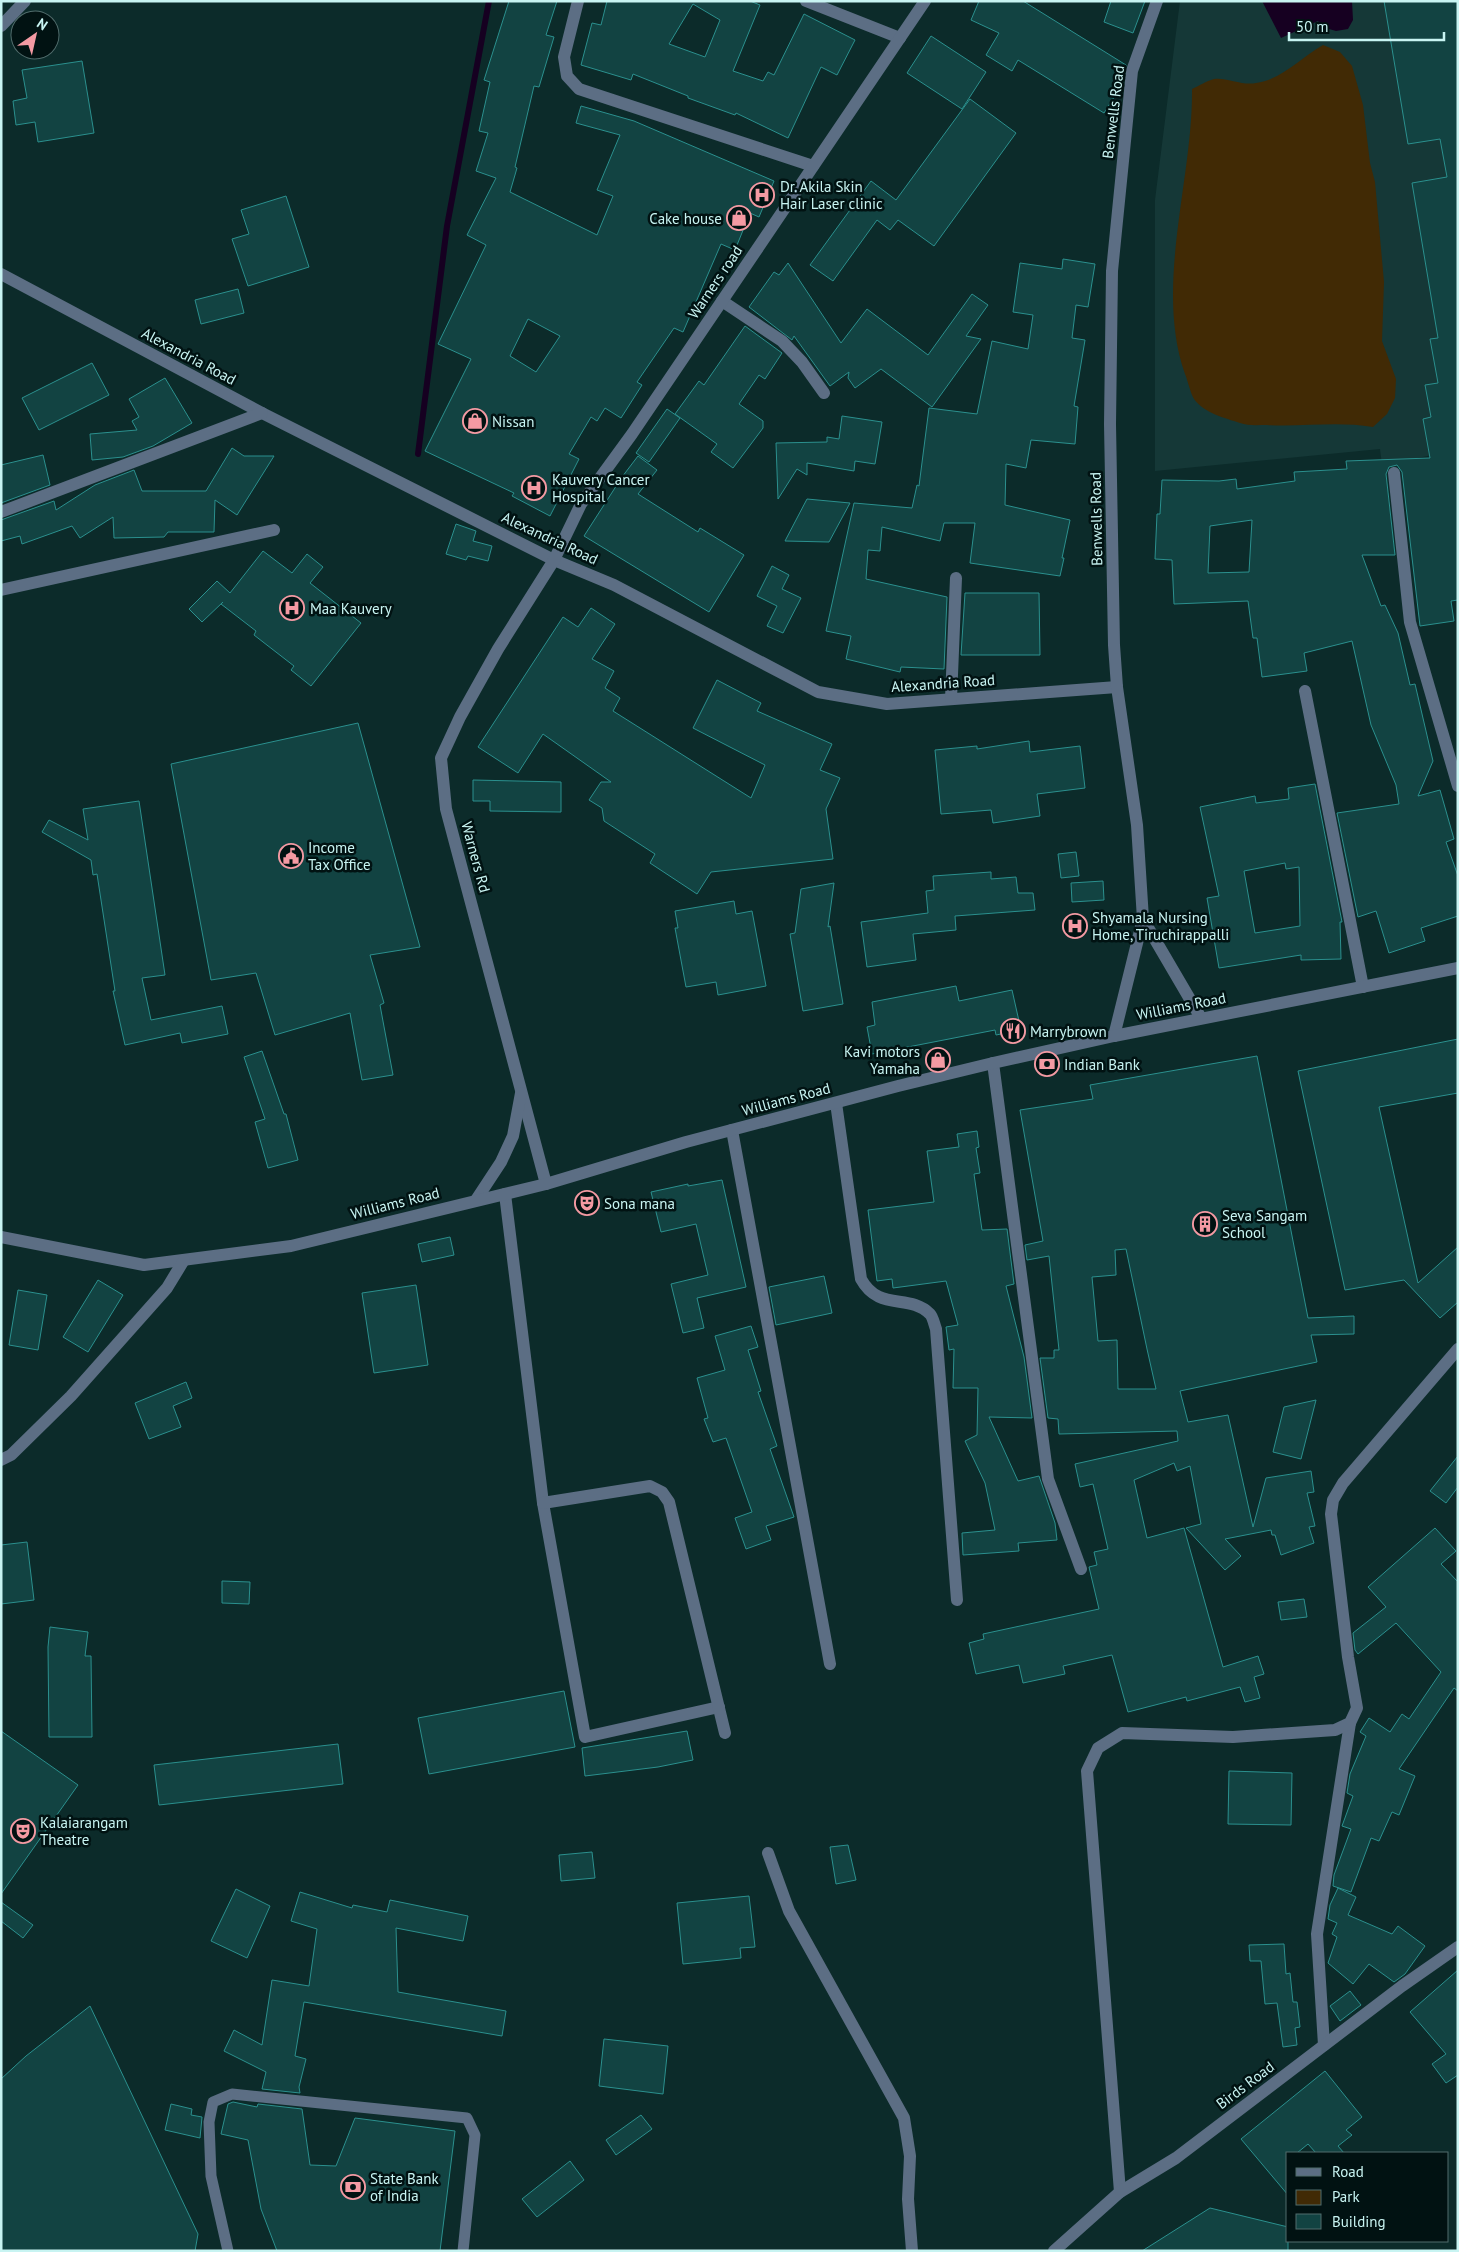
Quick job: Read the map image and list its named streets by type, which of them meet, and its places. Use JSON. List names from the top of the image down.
{
  "streets": {
    "street": [
      "Benwells Road",
      "Warners road",
      "Alexandria Road",
      "Warners Rd",
      "Williams Road",
      "Birds Road"
    ]
  },
  "crossings": [
    ["Benwells Road", "Alexandria Road"],
    ["Benwells Road", "Williams Road"],
    ["Warners road", "Alexandria Road"],
    ["Warners road", "Warners Rd"],
    ["Alexandria Road", "Warners Rd"],
    ["Warners Rd", "Williams Road"]
  ],
  "places": {
    "hospital": [
      "Dr. Akila Skin Hair Laser clinic",
      "Kauvery Cancer Hospital",
      "Maa Kauvery",
      "Shyamala Nursing Home, Tiruchirappalli"
    ],
    "shop": ["Cake house", "Nissan", "Kavi motors Yamaha"],
    "public building": ["Income Tax Office"],
    "restaurant": ["Marrybrown"],
    "bank": ["Indian Bank", "State Bank of India"],
    "theatre": ["Sona mana", "Kalaiarangam Theatre"],
    "building": ["Seva Sangam School"]
  },
  "legend": ["Road", "Park", "Building"],
  "scale_bar": "50 m",
  "north": "top right"
}
